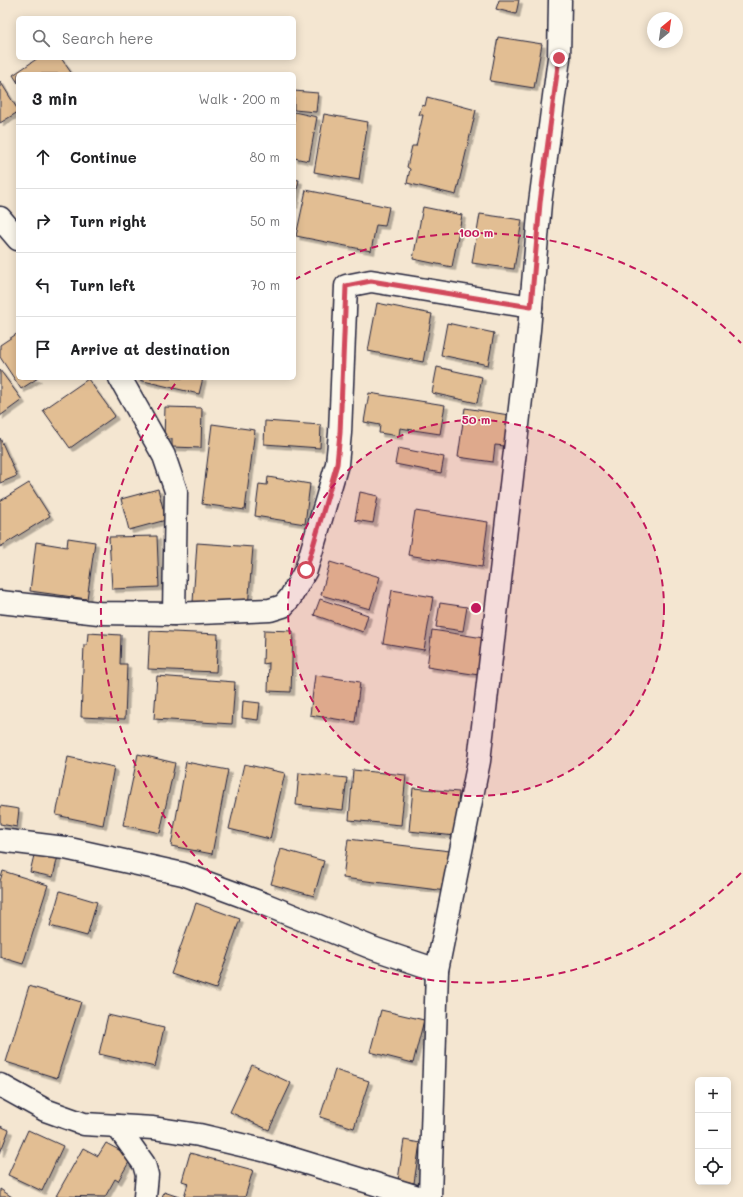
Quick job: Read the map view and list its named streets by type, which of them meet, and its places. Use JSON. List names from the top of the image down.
{
  "north": "top right",
  "page": {
    "search": "Search here",
    "heading": ["3 min", "Walk · 200 m"],
    "list": [
      ["Continue", "80 m"],
      ["Turn right", "50 m"],
      ["Turn left", "70 m"],
      "Arrive at destination"
    ],
    "map_buttons": ["+", "−"]
  },
  "rings": ["100 m", "50 m"]
}
